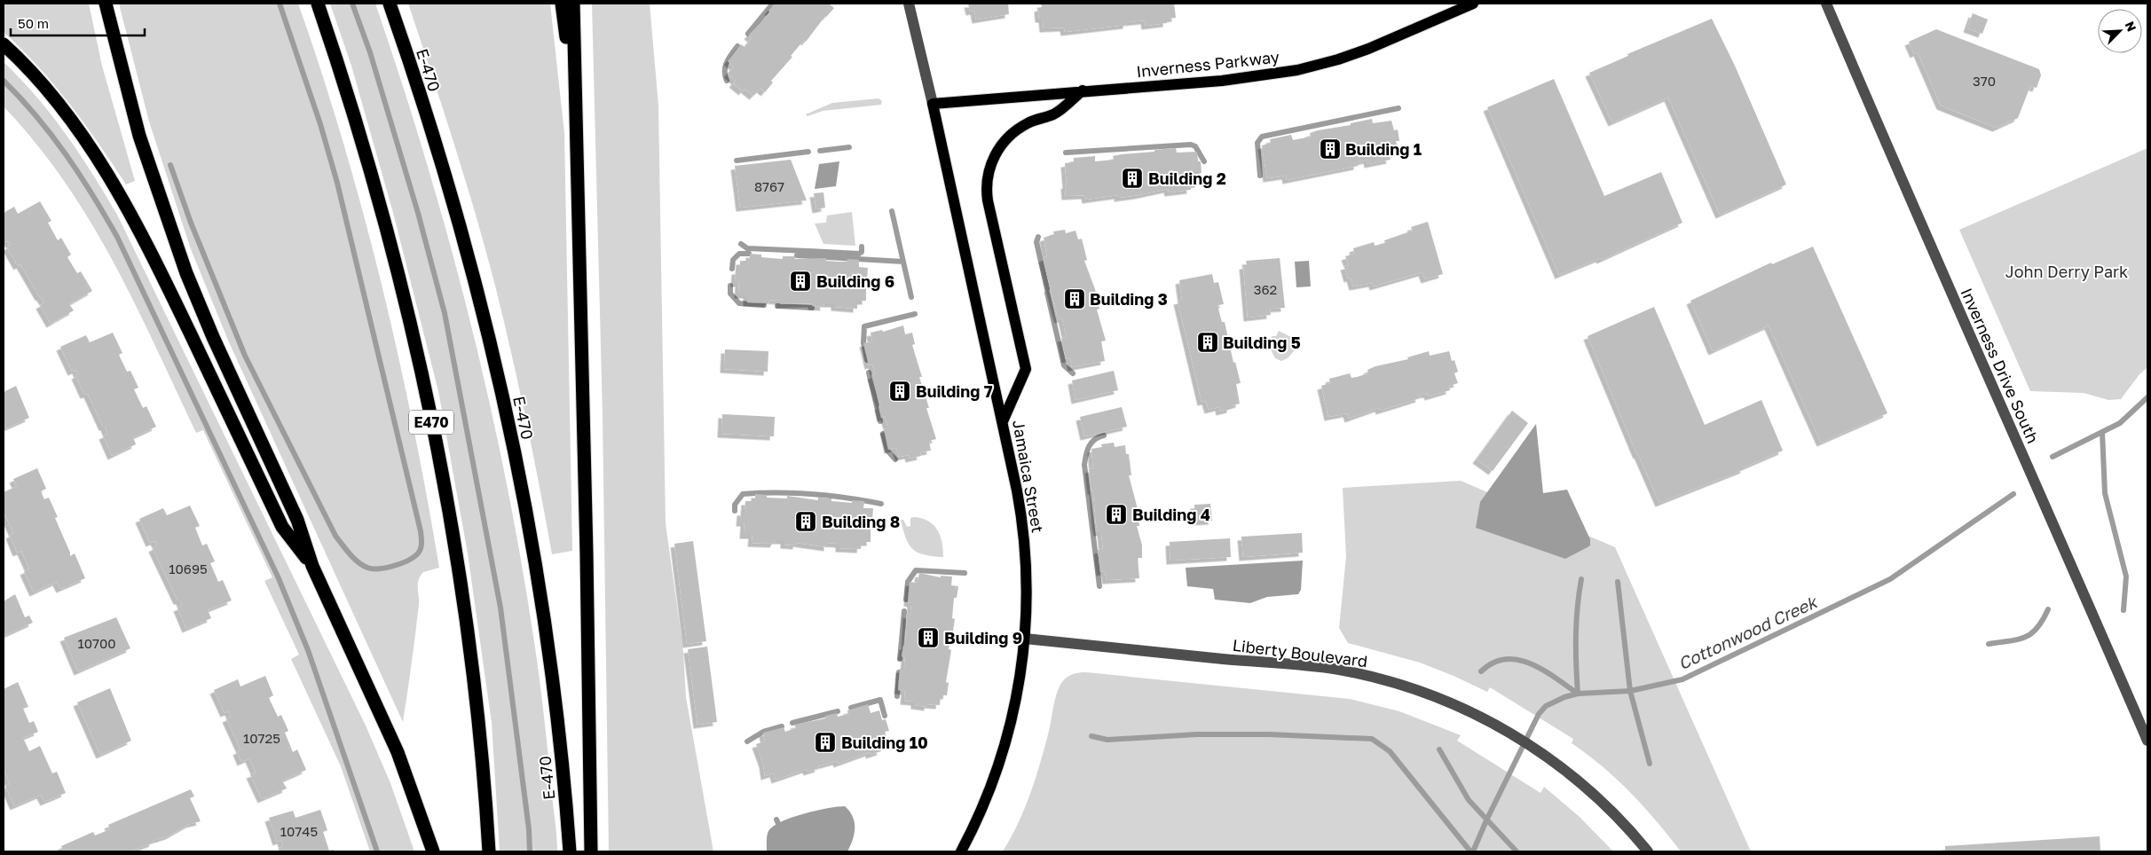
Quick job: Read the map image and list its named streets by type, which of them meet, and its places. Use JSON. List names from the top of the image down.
{
  "streets": {
    "highway": ["E-470", "E470"],
    "main road": ["Inverness Parkway", "Jamaica Street"],
    "street": ["Inverness Drive South", "Liberty Boulevard"]
  },
  "crossings": [
    ["Inverness Parkway", "Jamaica Street"],
    ["Jamaica Street", "Liberty Boulevard"]
  ],
  "water": ["Cottonwood Creek"],
  "parks": ["John Derry Park"],
  "places": {
    "building": [
      "Building 1",
      "Building 2",
      "Building 6",
      "Building 3",
      "Building 5",
      "Building 7",
      "Building 4",
      "Building 8",
      "Building 9",
      "Building 10"
    ]
  },
  "house_numbers": [
    "370",
    "8767",
    "362",
    "10695",
    "10700",
    "10725",
    "10745"
  ],
  "scale_bar": "50 m",
  "north": "top right"
}
